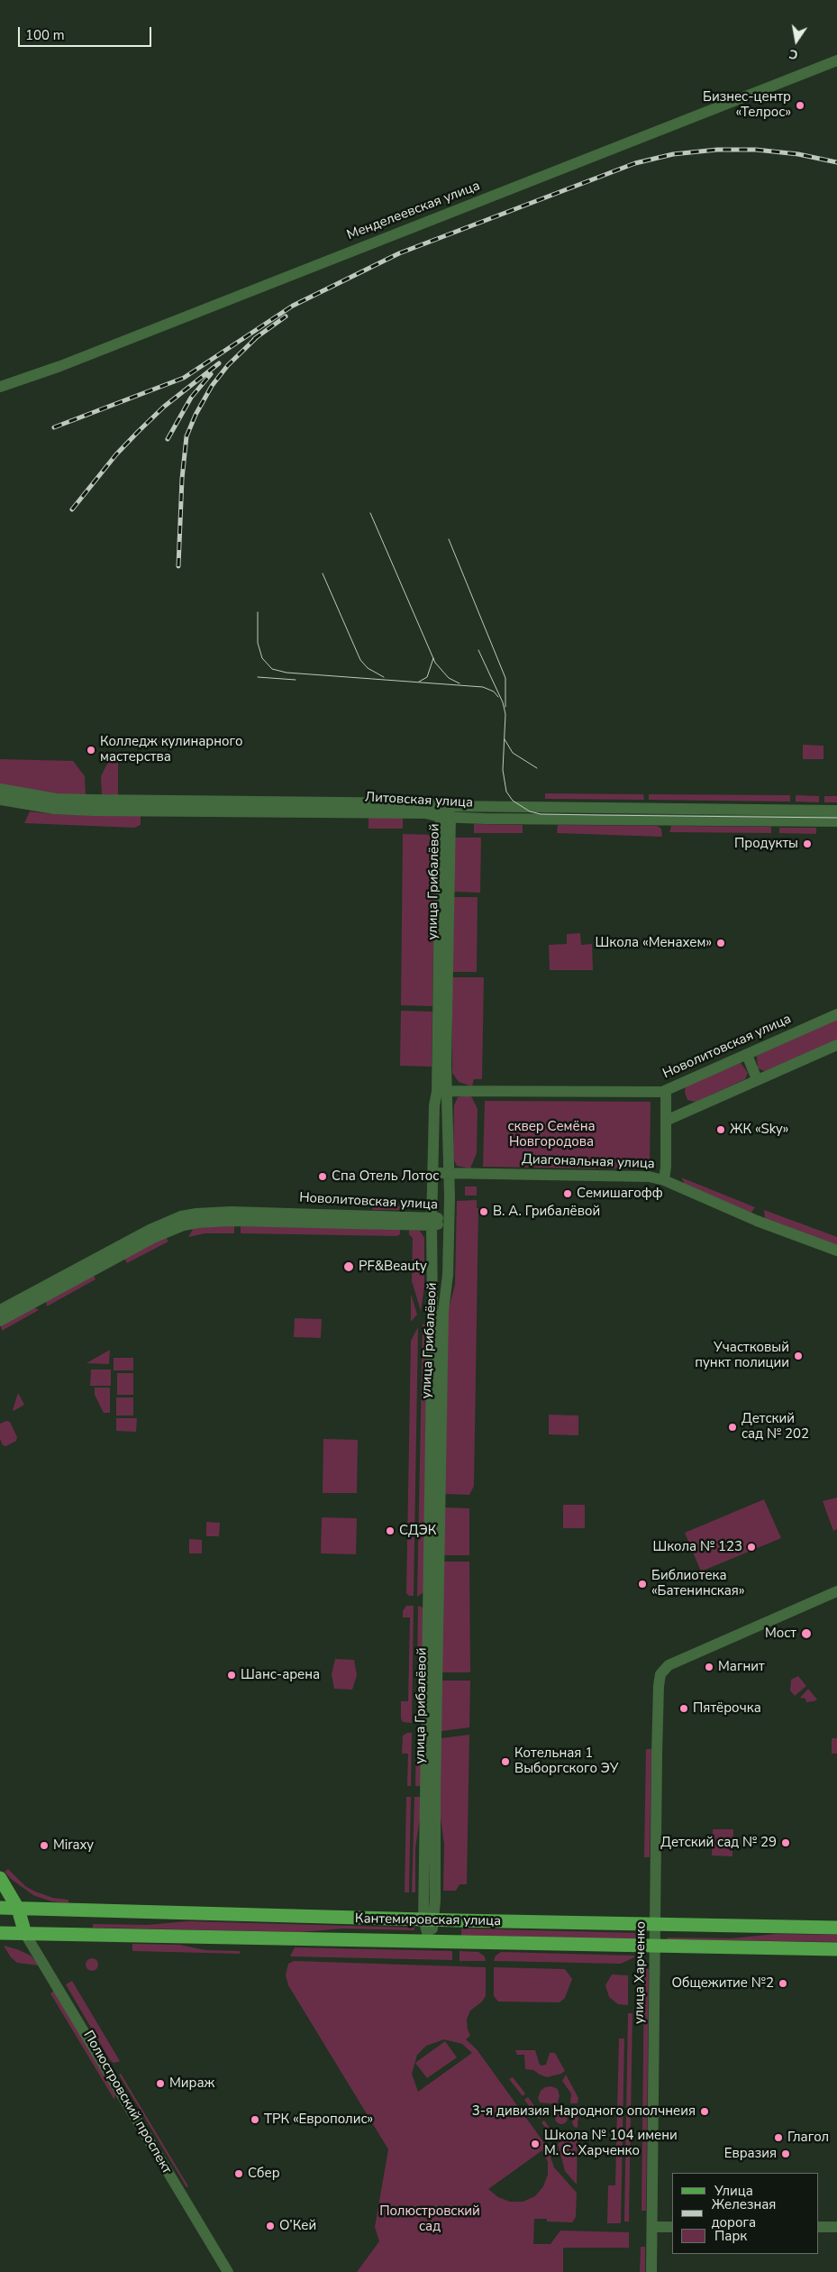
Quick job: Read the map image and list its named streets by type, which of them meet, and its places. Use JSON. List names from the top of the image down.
{
  "streets": {
    "main road": ["Кантемировская улица", "Полюстровский проспект"],
    "street": [
      "Менделеевская улица",
      "Литовская улица",
      "улица Грибалёвой",
      "Новолитовская улица",
      "Диагональная улица",
      "улица Харченко"
    ]
  },
  "crossings": [
    ["Литовская улица", "улица Грибалёвой"],
    ["улица Грибалёвой", "Новолитовская улица"],
    ["улица Грибалёвой", "Диагональная улица"],
    ["улица Грибалёвой", "Кантемировская улица"],
    ["Кантемировская улица", "улица Харченко"],
    ["Кантемировская улица", "Полюстровский проспект"]
  ],
  "parks": ["сквер Семёна Новгородова", "Полюстровский сад"],
  "places": [
    "Бизнес-центр «Телрос»",
    "Колледж кулинарного мастерства",
    "Продукты",
    "Школа «Менахем»",
    "ЖК «Sky»",
    "Спа Отель Лотос",
    "Семишагофф",
    "В. А. Грибалёвой",
    "PF&Beauty",
    "Участковый пункт полиции",
    "Детский сад № 202",
    "СДЭК",
    "Школа № 123",
    "Библиотека «Батенинская»",
    "Мост",
    "Магнит",
    "Шанс-арена",
    "Пятёрочка",
    "Котельная 1 Выборгского ЭУ",
    "Детский сад № 29",
    "Miraxy",
    "Общежитие №2",
    "Мираж",
    "3-я дивизия Народного ополчнеия",
    "ТРК «Европолис»",
    "Глагол",
    "Школа № 104 имени М. С. Харченко",
    "Евразия",
    "Сбер",
    "О’Кей"
  ],
  "legend": ["Улица", "Железная дорога", "Парк"],
  "scale_bar": "100 m",
  "north": "bottom"
}
